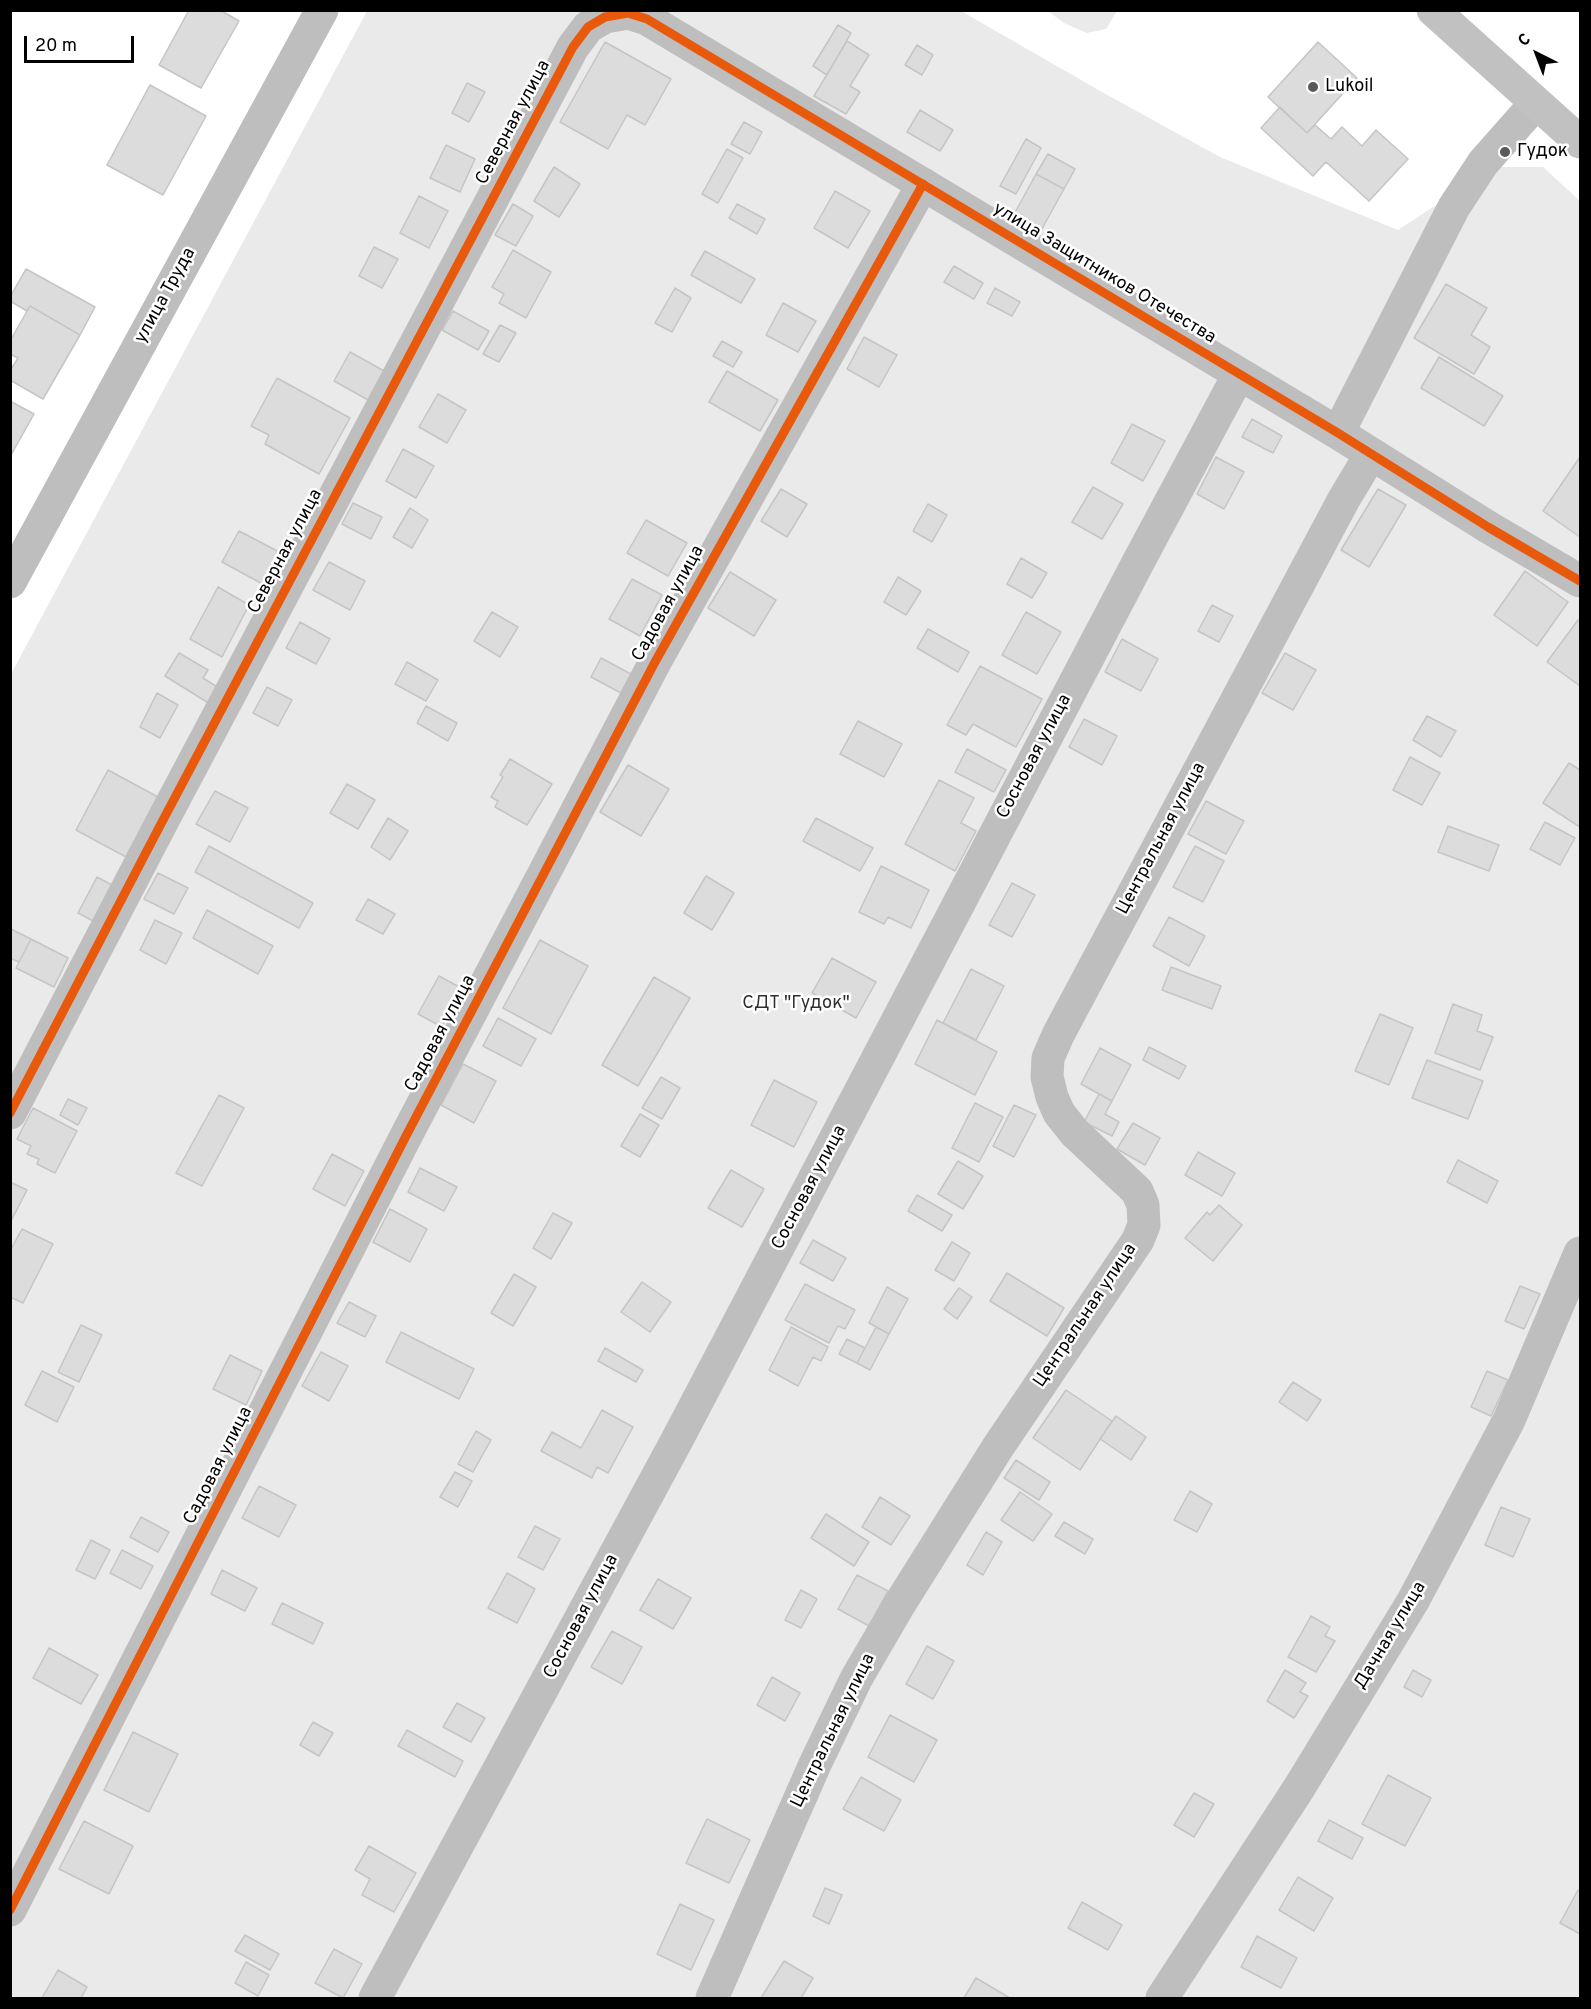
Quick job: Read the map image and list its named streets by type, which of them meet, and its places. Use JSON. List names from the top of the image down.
{
  "streets": {
    "street": [
      "Северная улица",
      "улица Защитников Отечества",
      "улица Труда",
      "Садовая улица",
      "Сосновая улица",
      "Центральная улица",
      "Дачная улица"
    ]
  },
  "crossings": [
    ["Северная улица", "улица Защитников Отечества"],
    ["улица Защитников Отечества", "Садовая улица"],
    ["улица Защитников Отечества", "Сосновая улица"],
    ["улица Защитников Отечества", "Центральная улица"]
  ],
  "parks": ["СДТ \"Гудок\""],
  "places": ["Lukoil", "Гудок"],
  "scale_bar": "20 m",
  "north": "top left"
}
